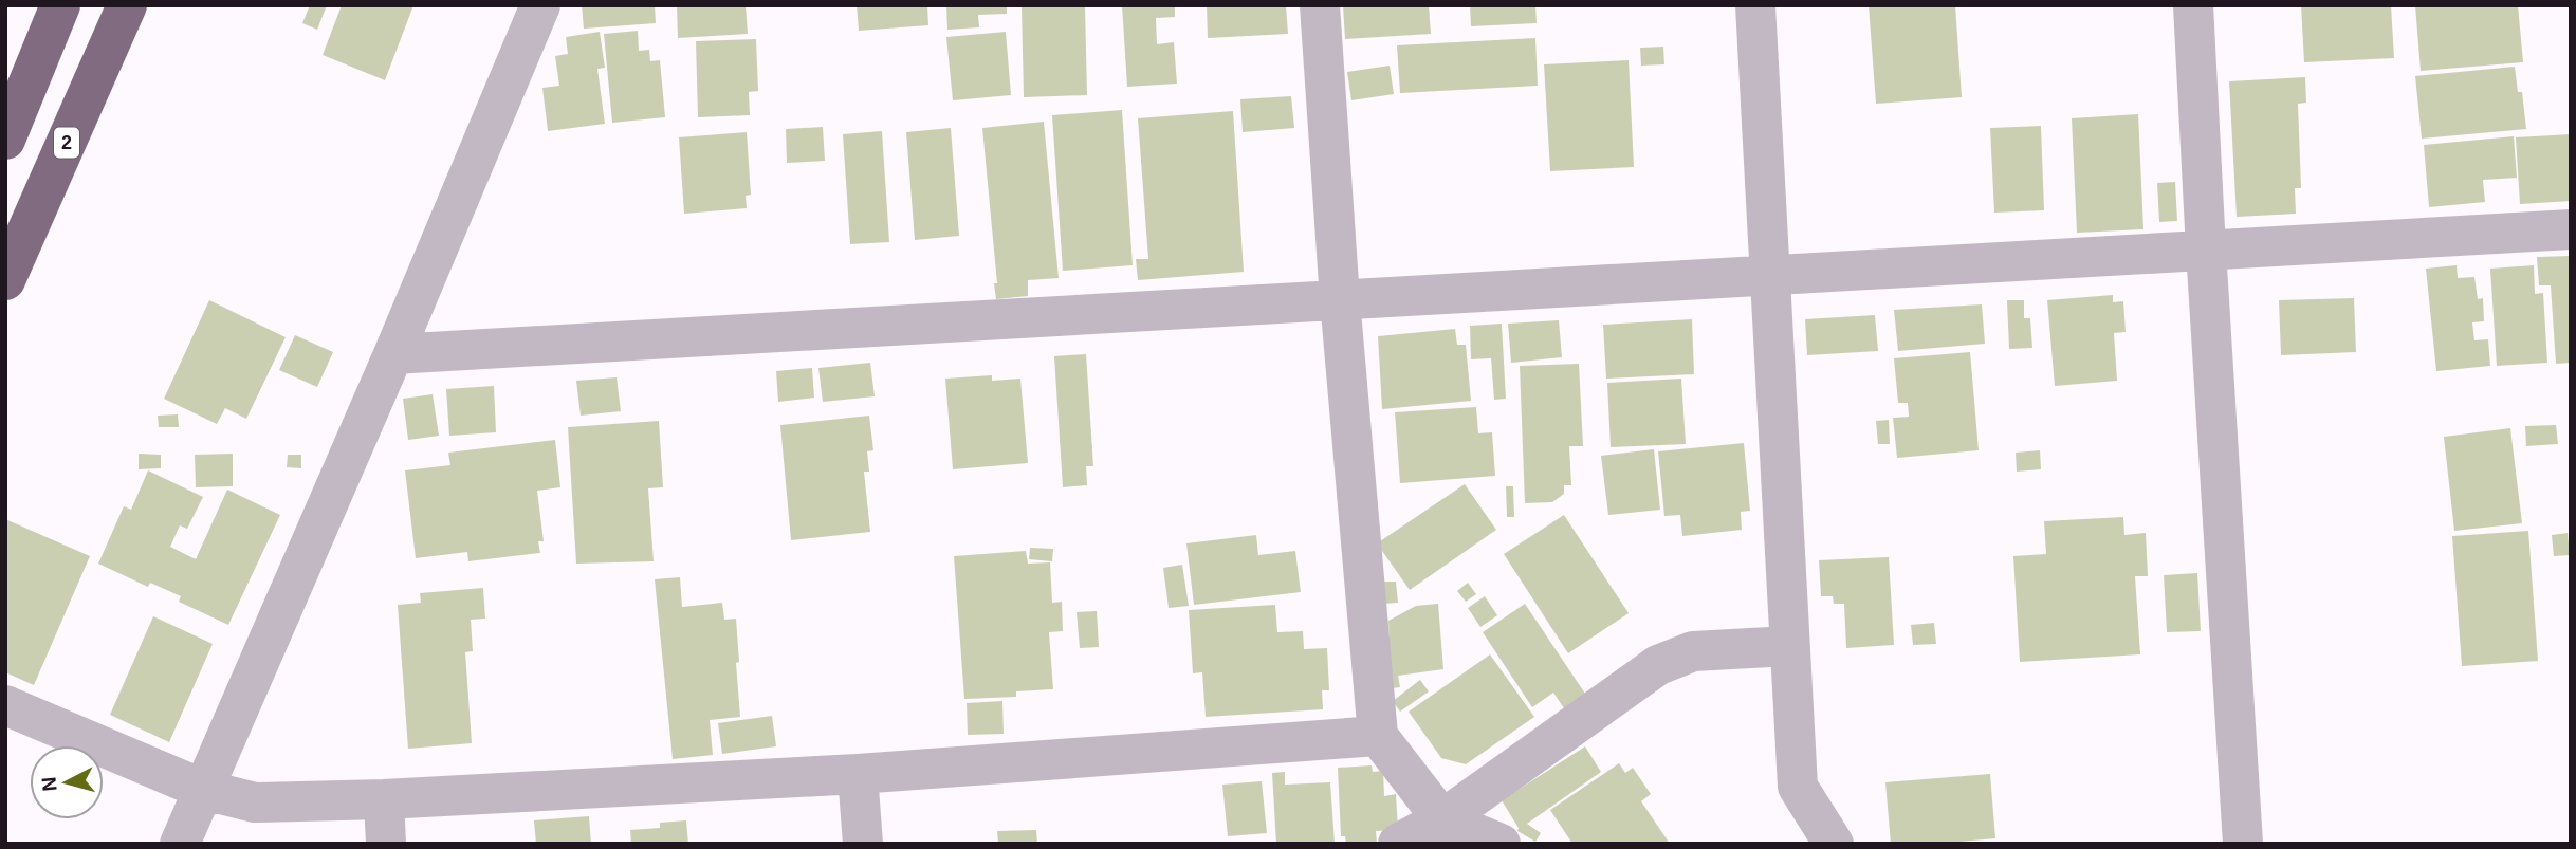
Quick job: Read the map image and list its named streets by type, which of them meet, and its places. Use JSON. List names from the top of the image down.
{
  "streets": {
    "highway": ["2"]
  },
  "north": "left"
}
